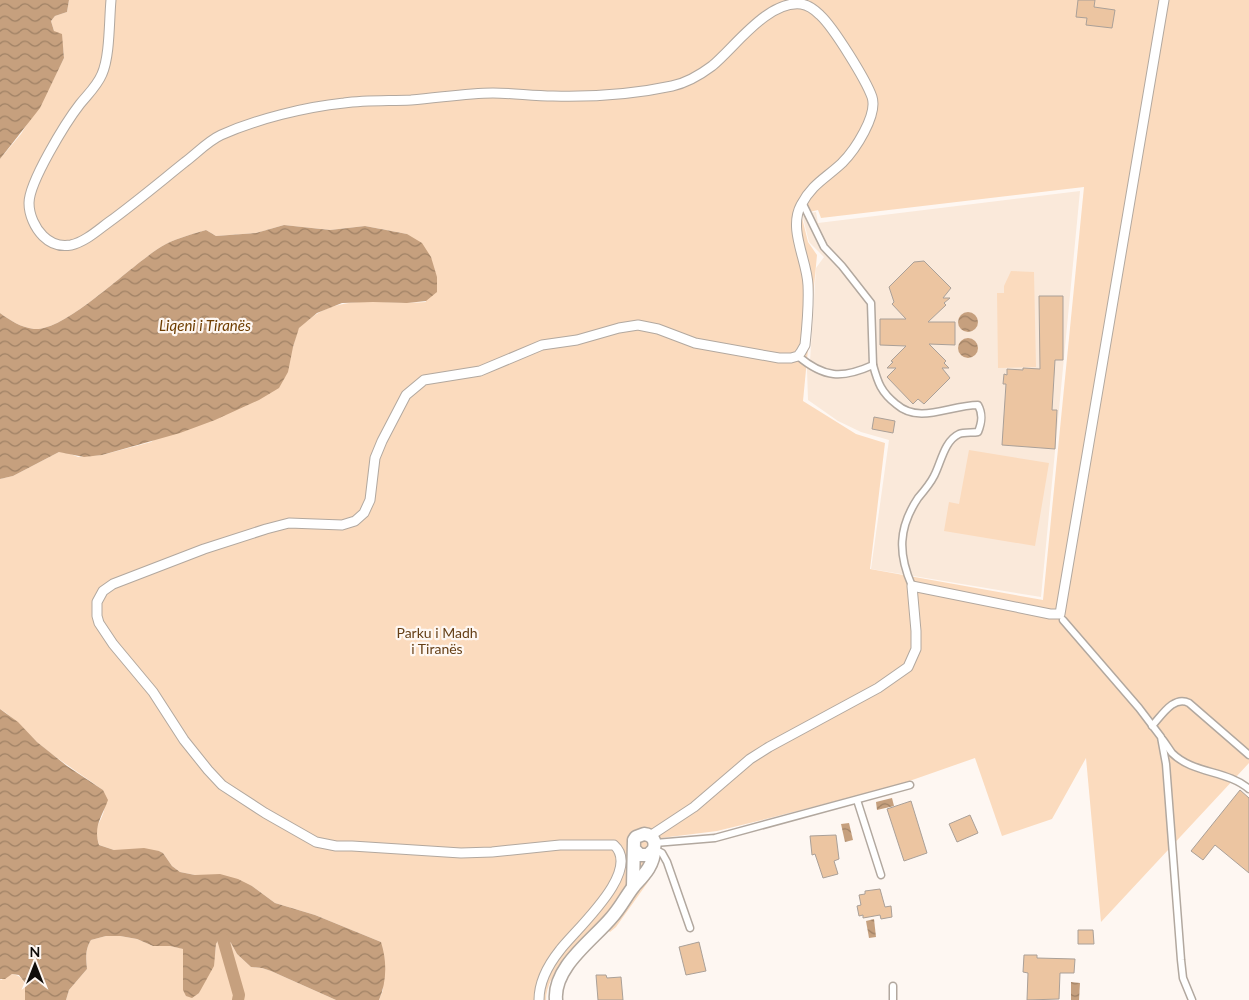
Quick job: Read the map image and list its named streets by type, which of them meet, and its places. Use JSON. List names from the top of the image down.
{
  "water": ["Liqeni i Tiranës"],
  "parks": ["Parku i Madh i Tiranës"],
  "north": "top"
}
